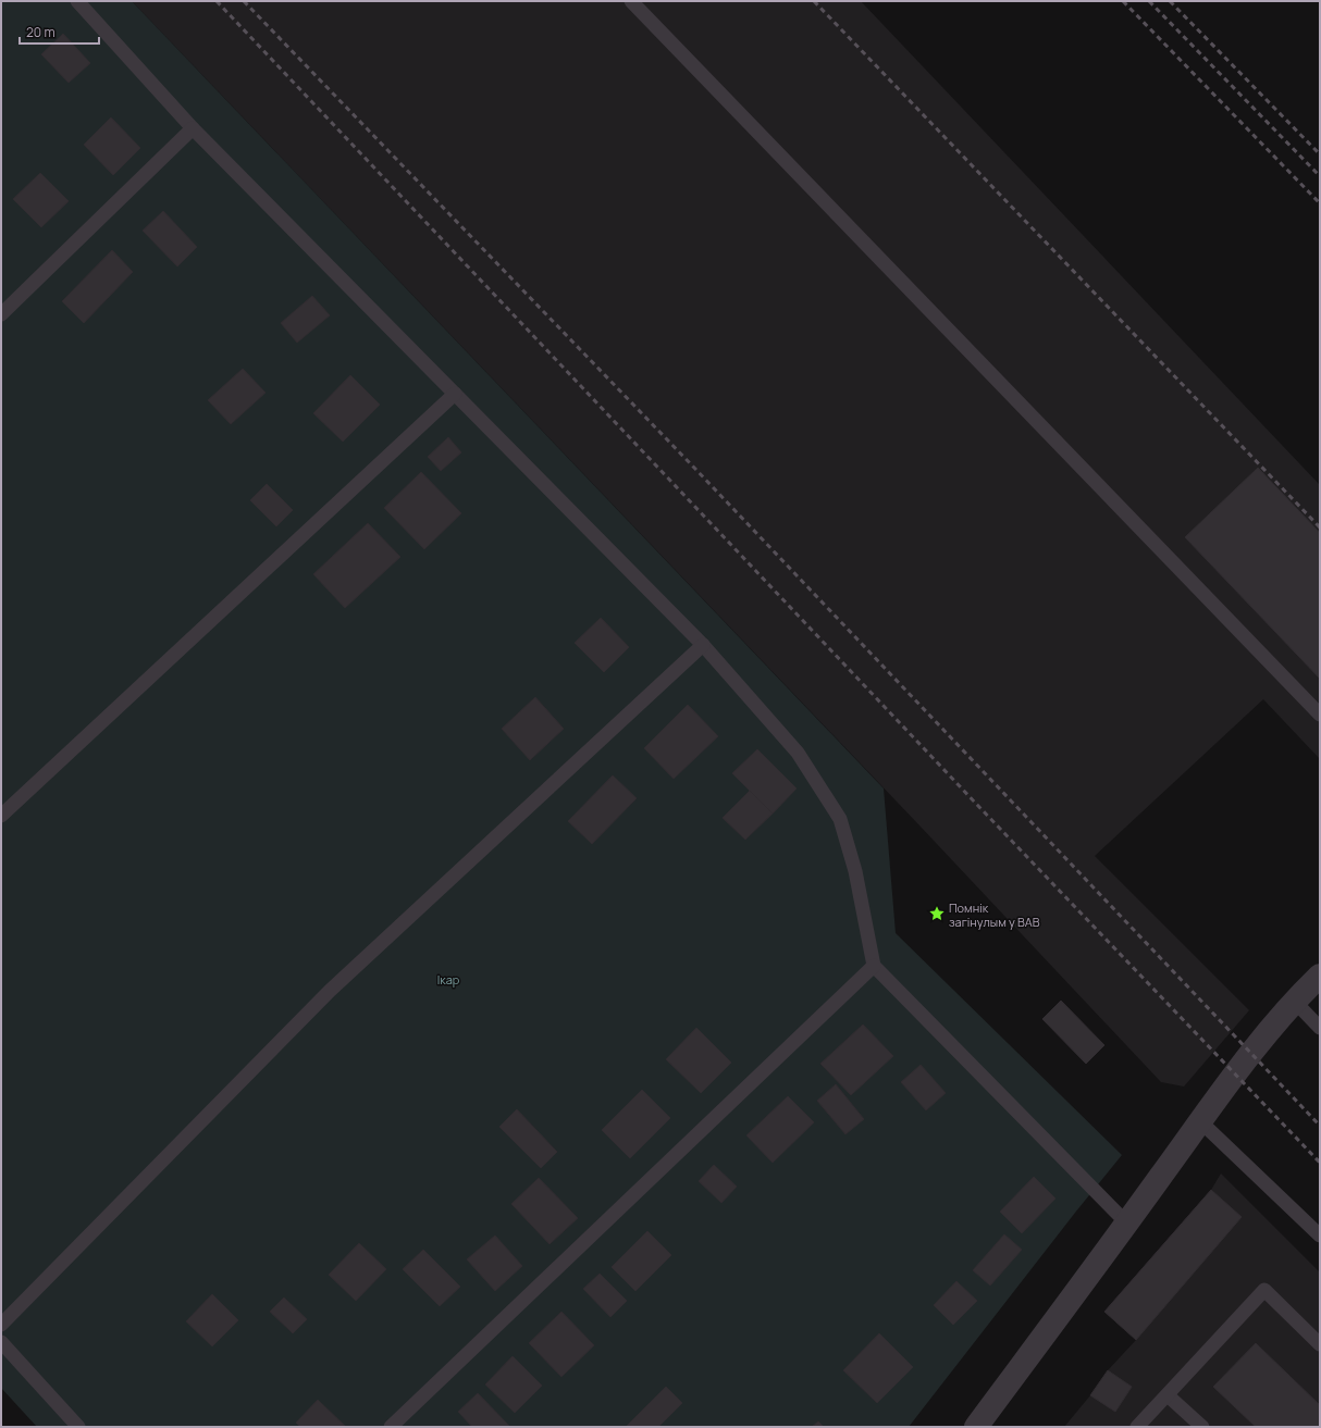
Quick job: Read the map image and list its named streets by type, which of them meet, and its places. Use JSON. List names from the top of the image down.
{
  "parks": ["Ікар"],
  "places": {
    "place": ["Помнік загінулым у ВАВ"]
  },
  "scale_bar": "20 m"
}
